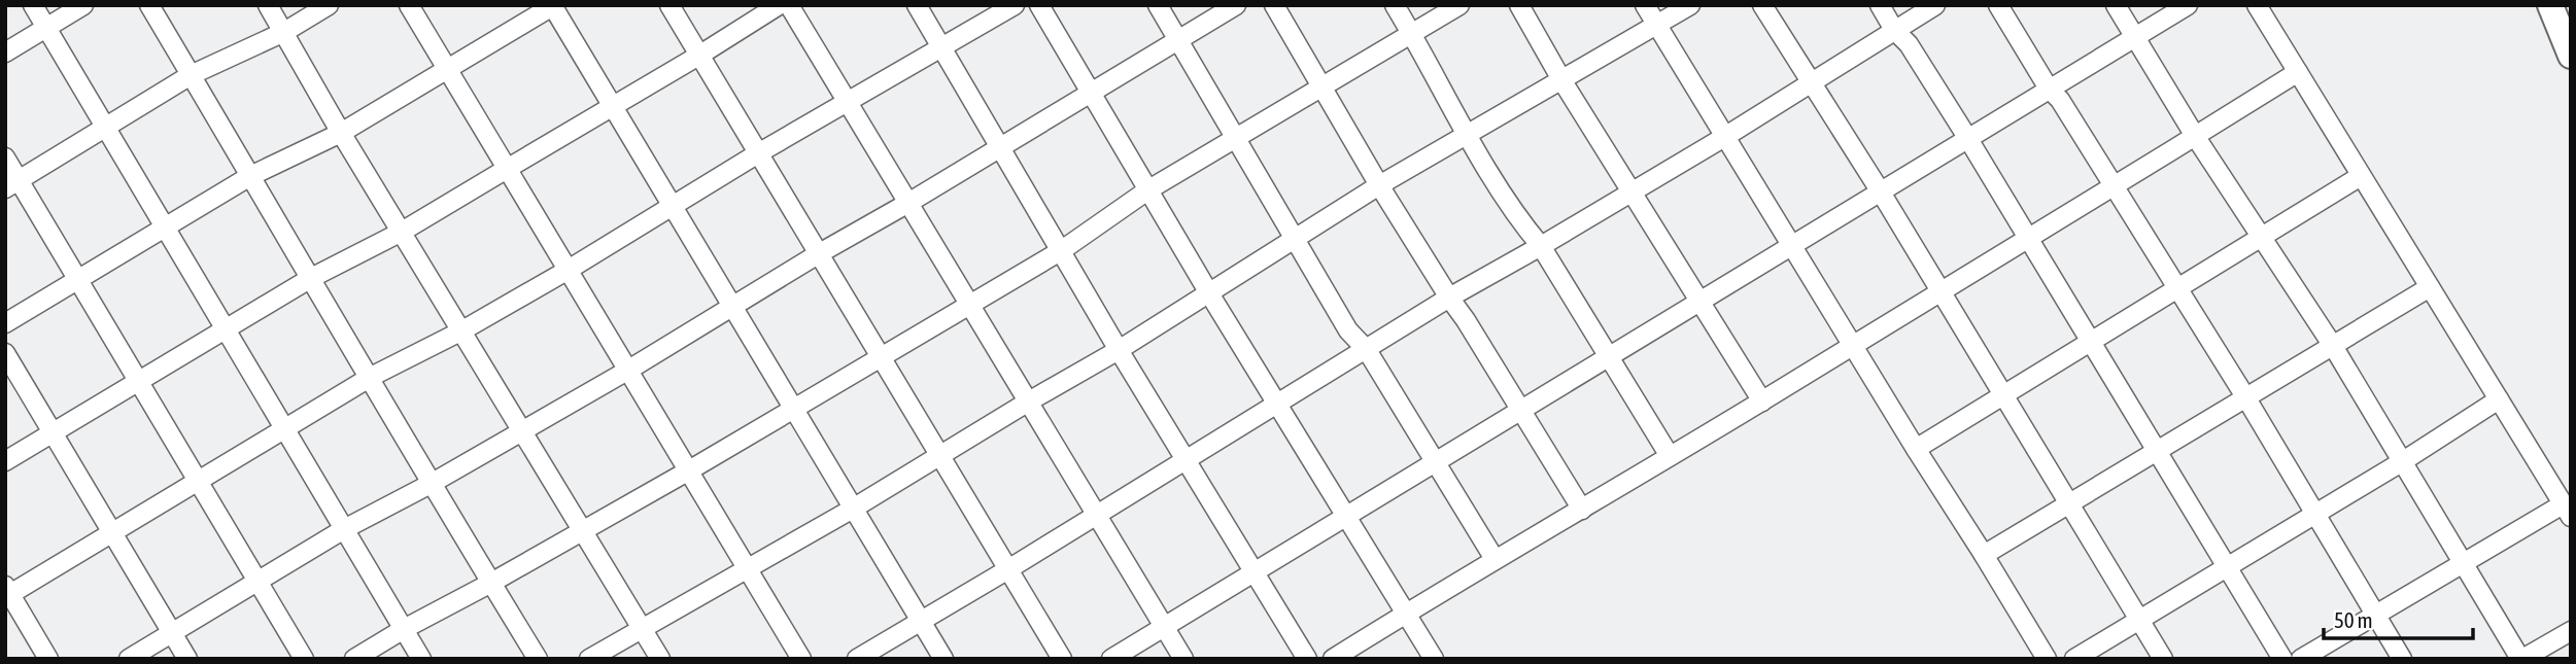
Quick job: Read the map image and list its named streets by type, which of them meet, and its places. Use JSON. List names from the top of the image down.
{
  "scale_bar": "50 m"
}
